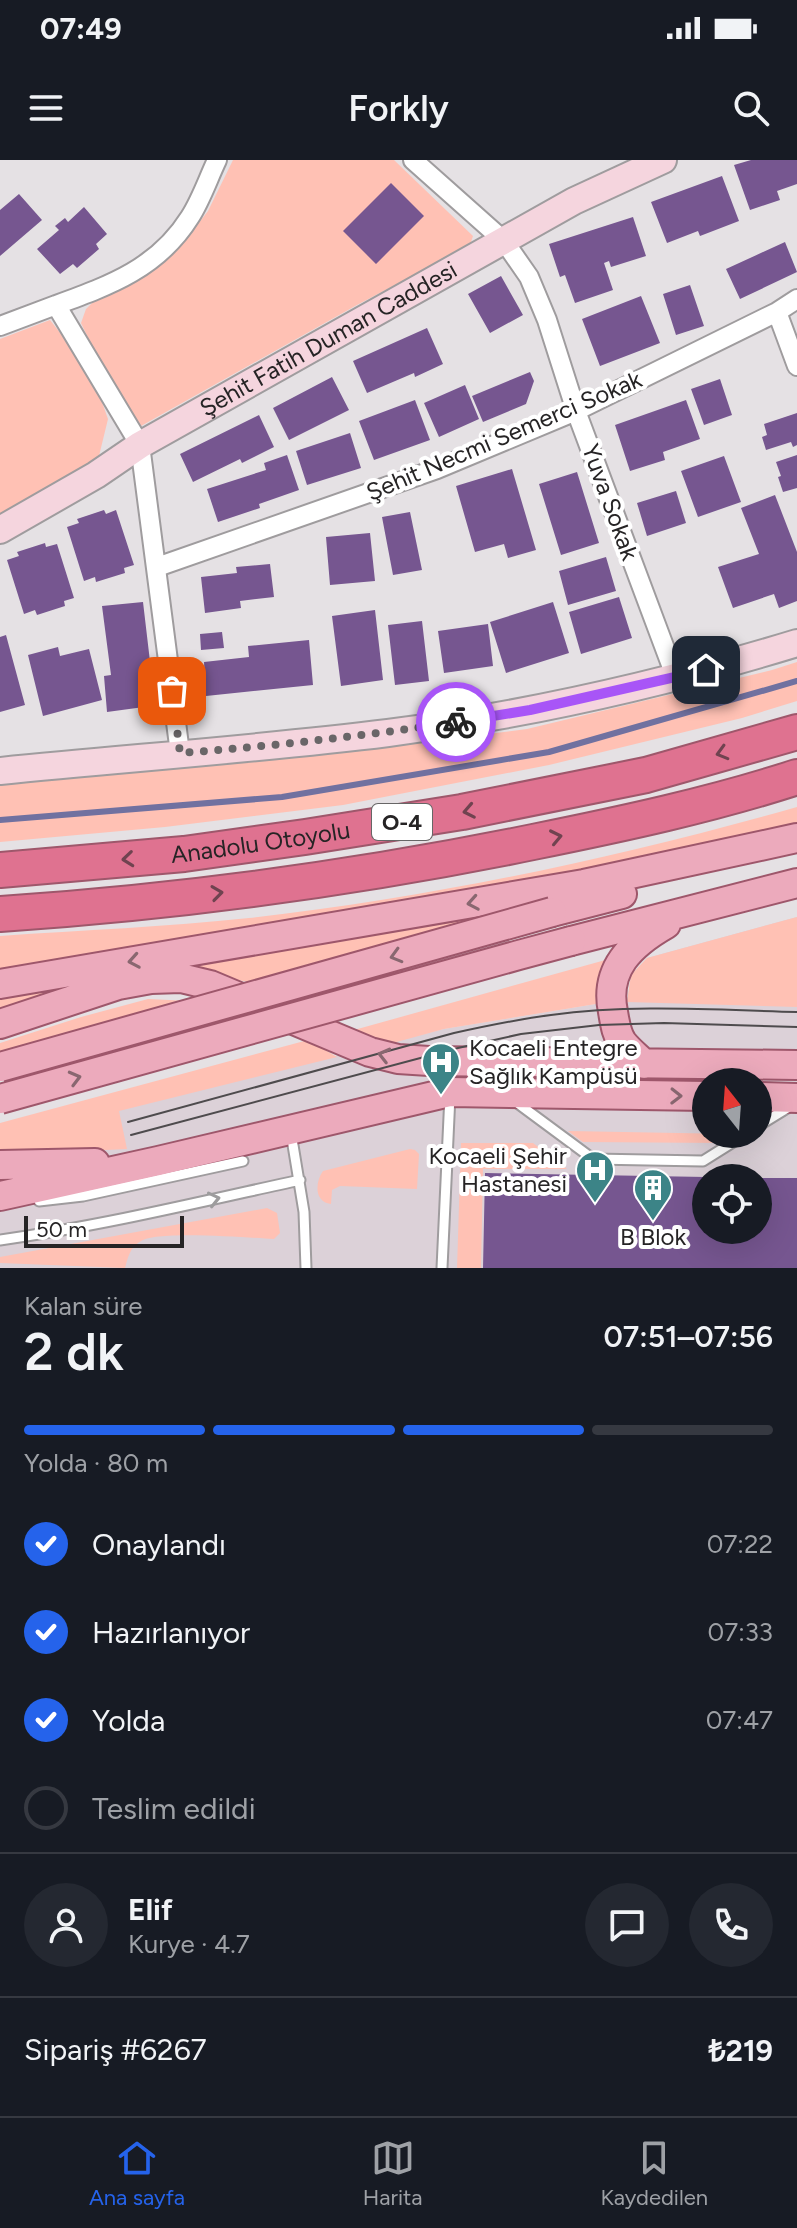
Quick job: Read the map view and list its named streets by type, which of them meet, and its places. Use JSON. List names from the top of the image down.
{
  "streets": {
    "highway": ["O-4", "Anadolu Otoyolu"],
    "street": ["Şehit Fatih Duman Caddesi", "Şehit Necmi Semerci Sokak", "Yuva Sokak"]
  },
  "crossings": [
    ["Şehit Fatih Duman Caddesi", "Yuva Sokak"],
    ["Şehit Necmi Semerci Sokak", "Yuva Sokak"]
  ],
  "places": {
    "hospital": ["Kocaeli Entegre Sağlık Kampüsü", "Kocaeli Şehir Hastanesi"],
    "building": ["B Blok"]
  },
  "scale_bar": "50 m",
  "north": "top",
  "page": {
    "status": "07:49",
    "header": "Forkly",
    "scale": "50 m",
    "heading": ["2 dk", "Kalan süre", "07:51–07:56"],
    "panel": [
      "Elif",
      "Kurye · 4.7",
      "Sipariş #6267",
      "₺219"
    ],
    "bar": "Yolda · 80 m",
    "list": [
      ["Onaylandı", "07:22"],
      ["Hazırlanıyor", "07:33"],
      ["Yolda", "07:47"],
      "Teslim edildi"
    ],
    "tabs": ["Ana sayfa", "Harita", "Kaydedilen"]
  }
}
